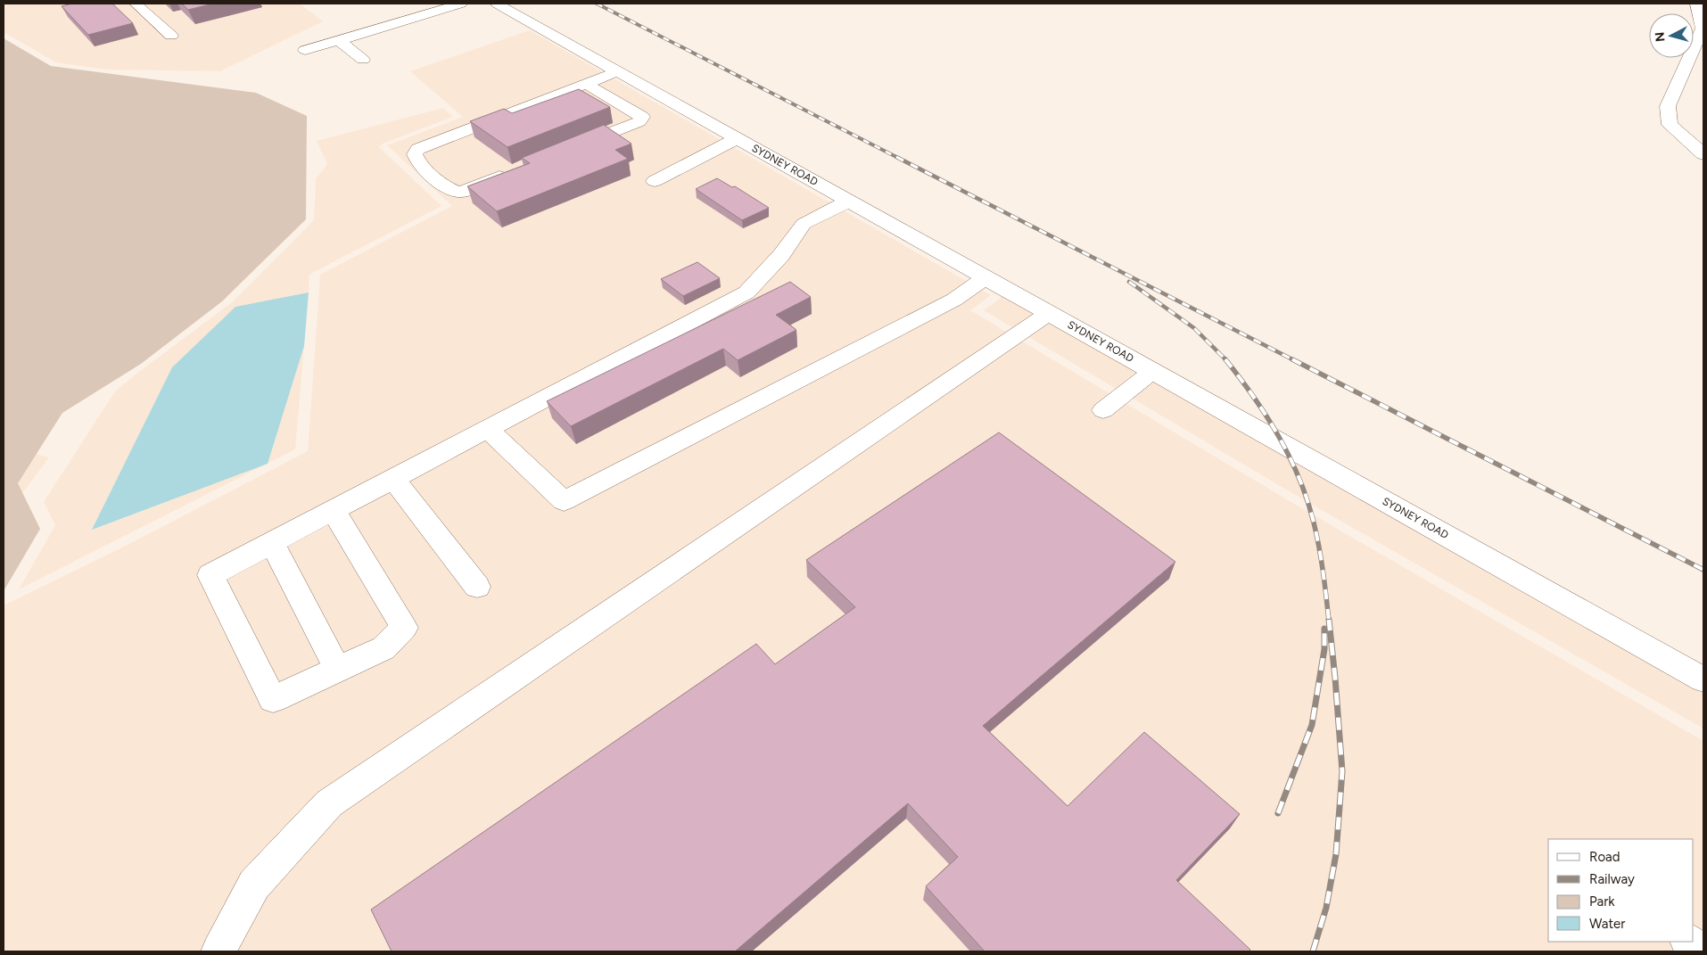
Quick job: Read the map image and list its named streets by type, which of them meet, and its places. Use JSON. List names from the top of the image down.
{
  "streets": {
    "street": ["SYDNEY ROAD"]
  },
  "legend": [
    "Road",
    "Railway",
    "Park",
    "Water"
  ],
  "north": "left"
}
